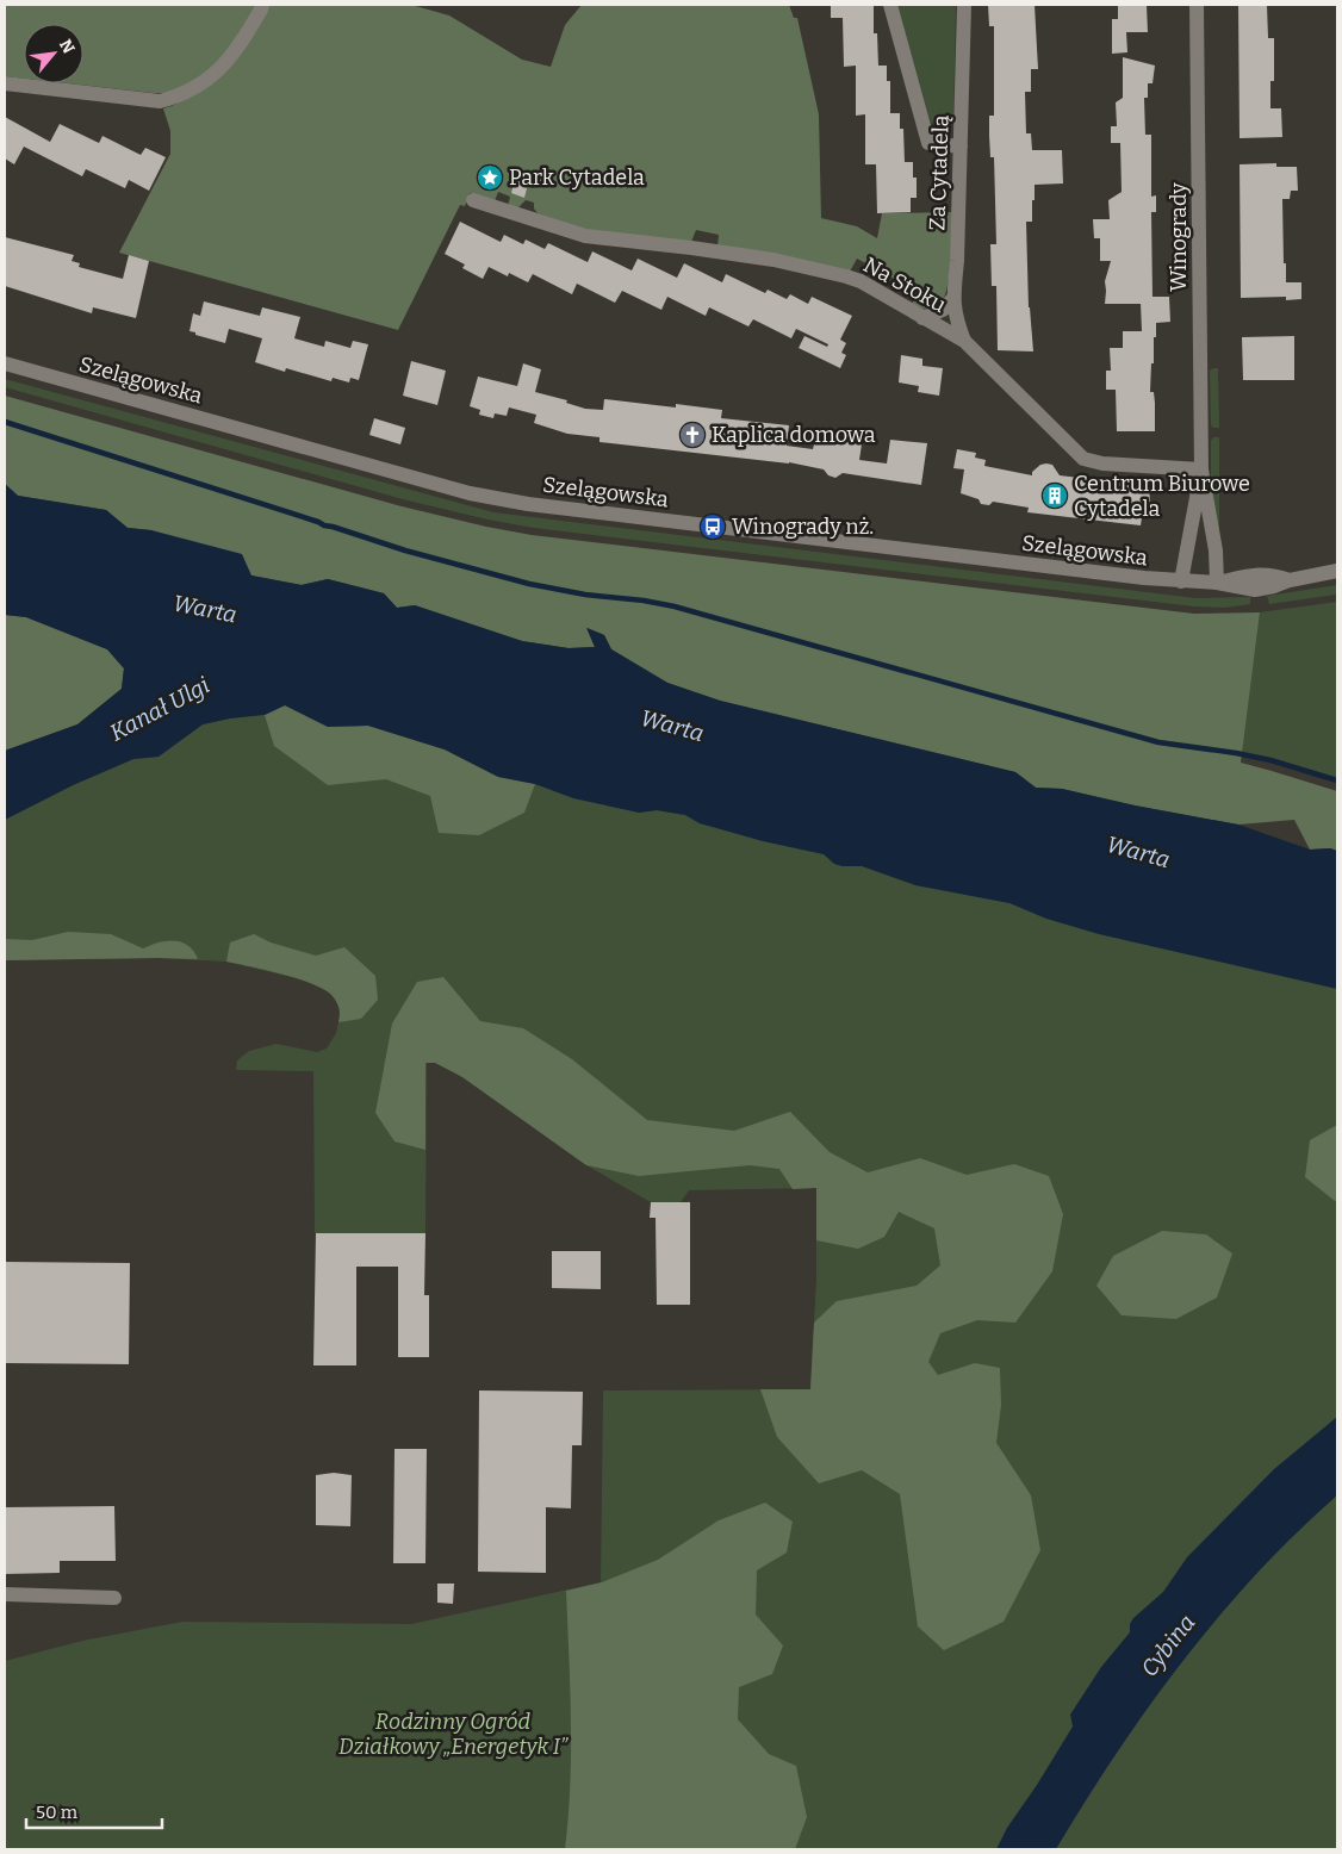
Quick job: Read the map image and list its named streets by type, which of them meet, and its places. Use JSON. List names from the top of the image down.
{
  "streets": {
    "street": [
      "Za Cytadelą",
      "Winogrady",
      "Na Stoku",
      "Szelągowska"
    ]
  },
  "crossings": [
    ["Za Cytadelą", "Na Stoku"],
    ["Winogrady", "Na Stoku"],
    ["Winogrady", "Szelągowska"]
  ],
  "water": ["Warta", "Kanał Ulgi", "Cybina"],
  "parks": ["Rodzinny Ogród Działkowy „Energetyk I”"],
  "places": {
    "place": ["Park Cytadela"],
    "church": ["Kaplica domowa"],
    "building": ["Centrum Biurowe Cytadela"],
    "bus stop": ["Winogrady nż."]
  },
  "scale_bar": "50 m",
  "north": "top right"
}
